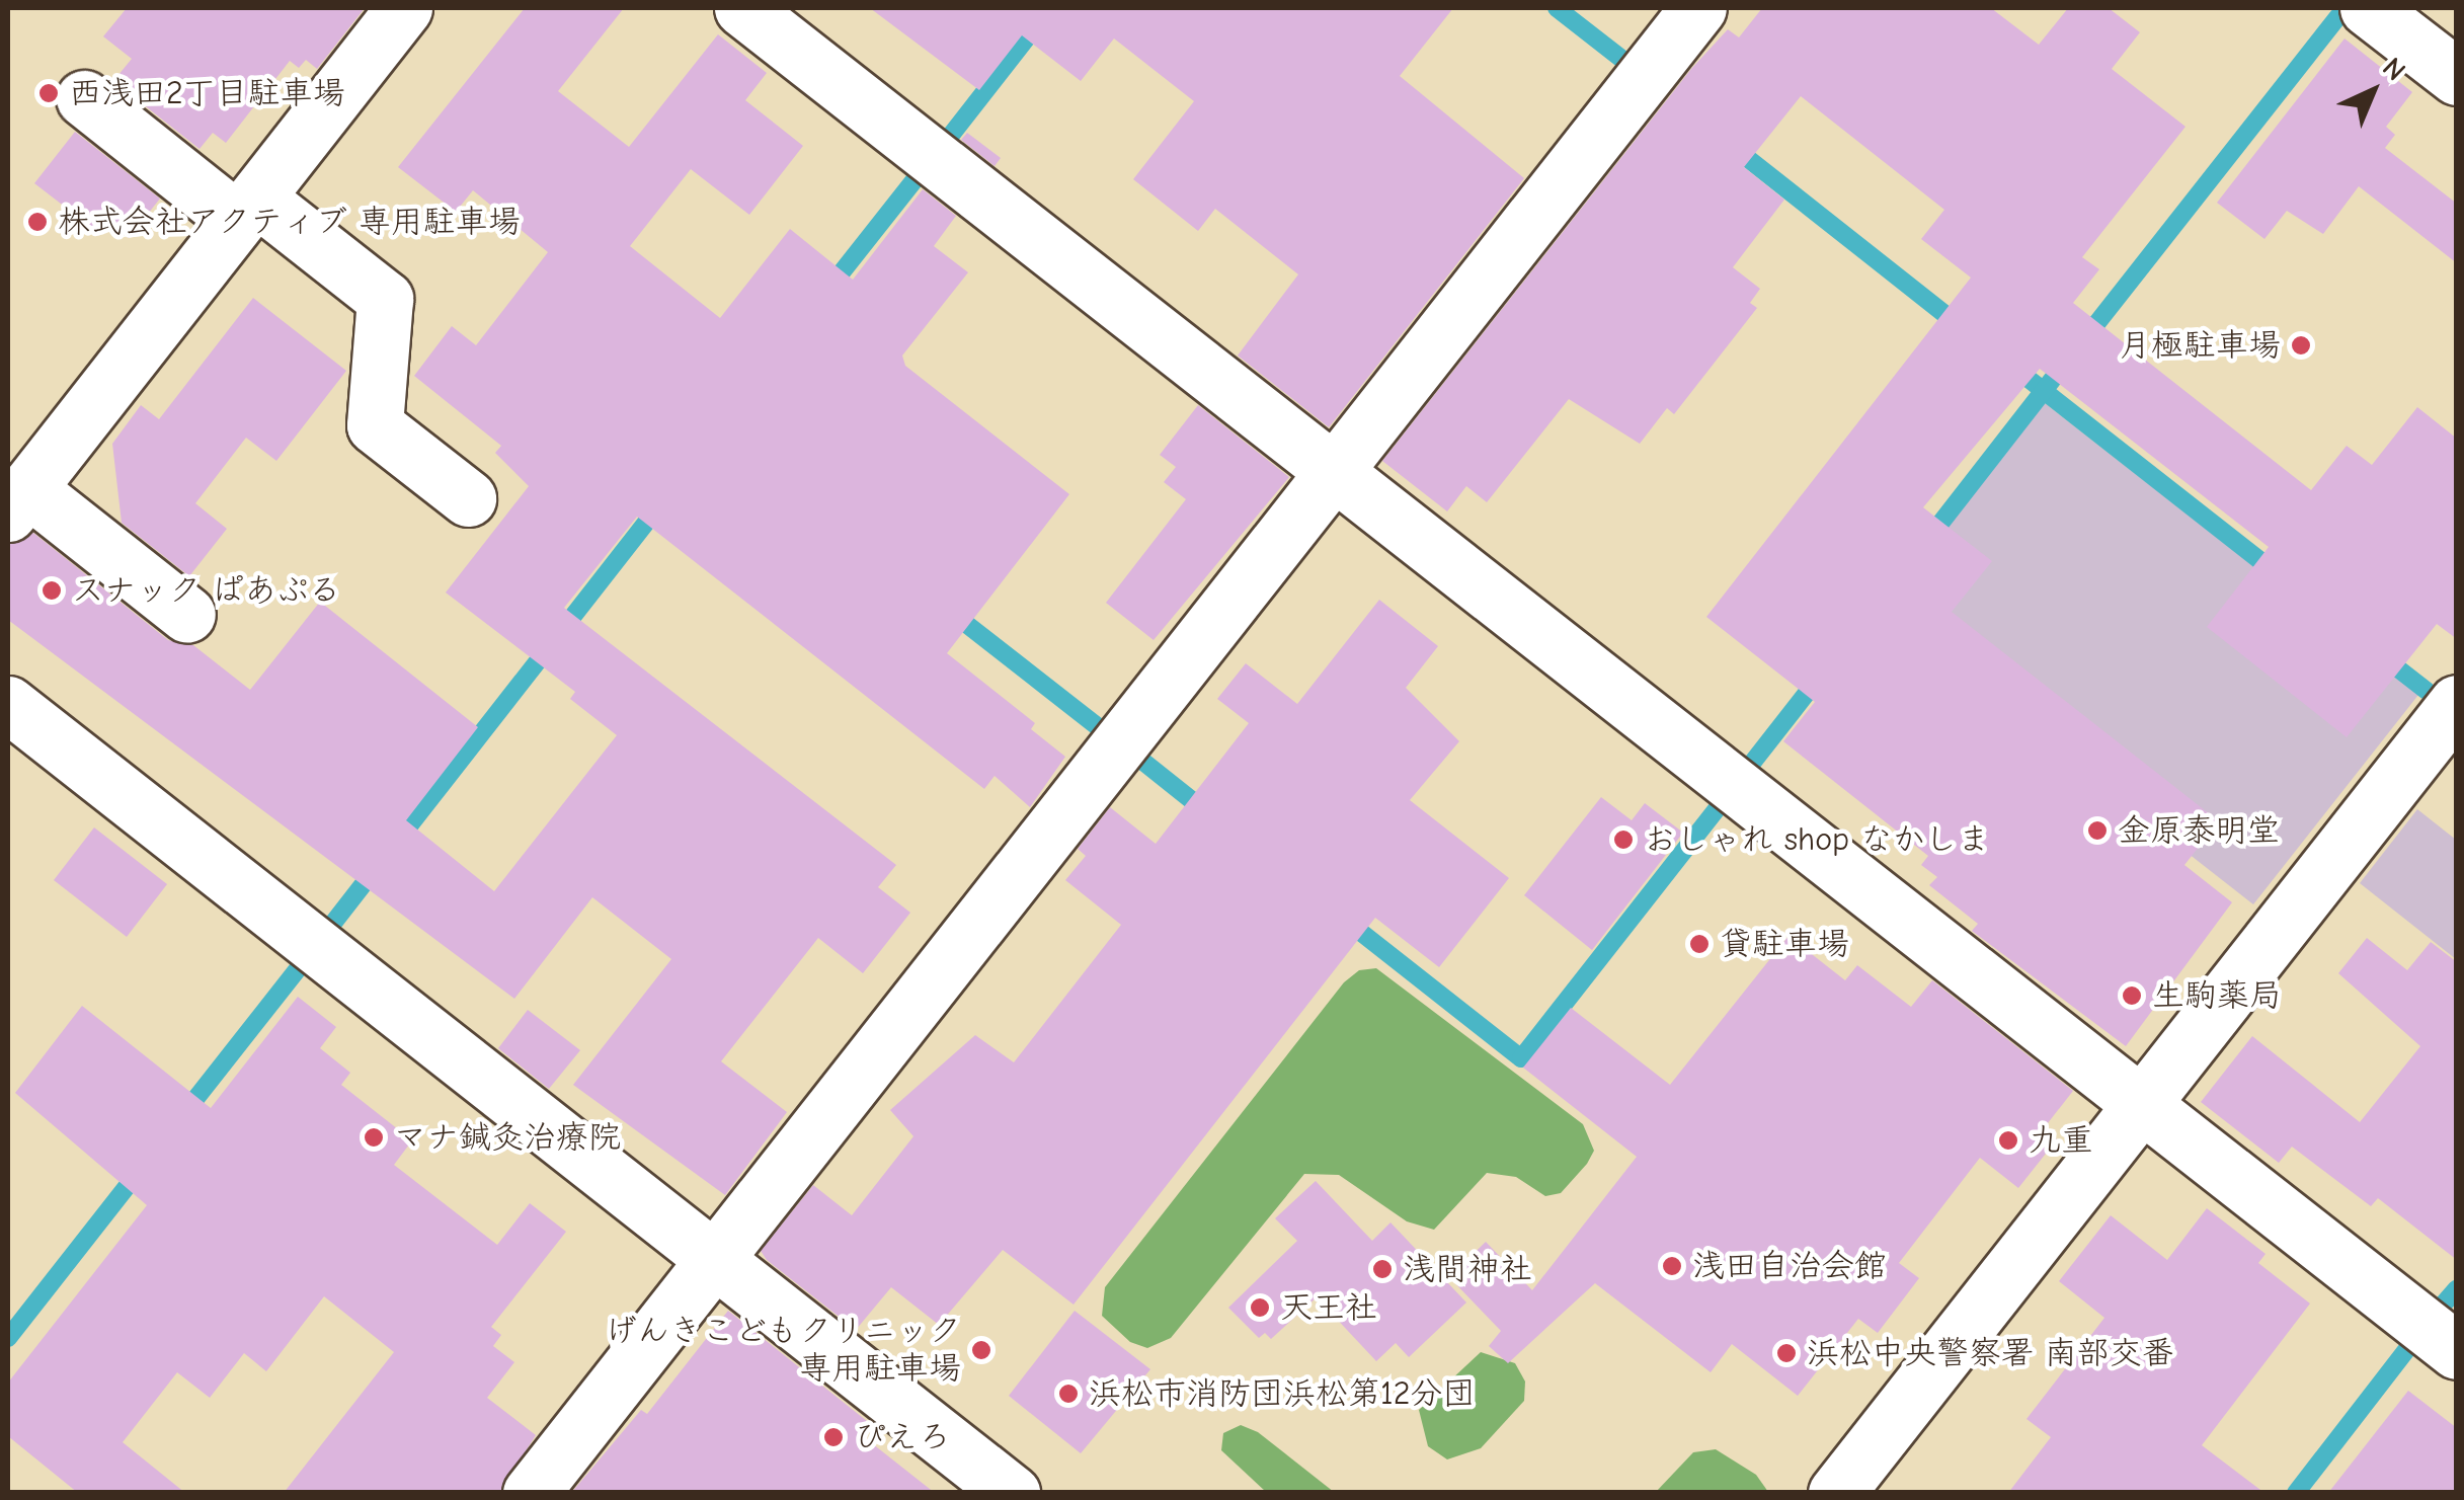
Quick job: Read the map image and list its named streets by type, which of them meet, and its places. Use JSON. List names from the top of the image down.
{
  "places": [
    "西浅田2丁目駐車場",
    "株式会社アクティブ 専用駐車場",
    "月極駐車場",
    "スナック ぱあぷる",
    "金原泰明堂",
    "おしゃれ shop なかしま",
    "貸駐車場",
    "生駒薬局",
    "マナ鍼灸治療院",
    "九重",
    "浅田自治会館",
    "浅間神社",
    "天王社",
    "げんきこどもクリニック 専用駐車場",
    "浜松中央警察署 南部交番",
    "浜松市消防団浜松第12分団",
    "ぴえろ"
  ],
  "north": "top right"
}
